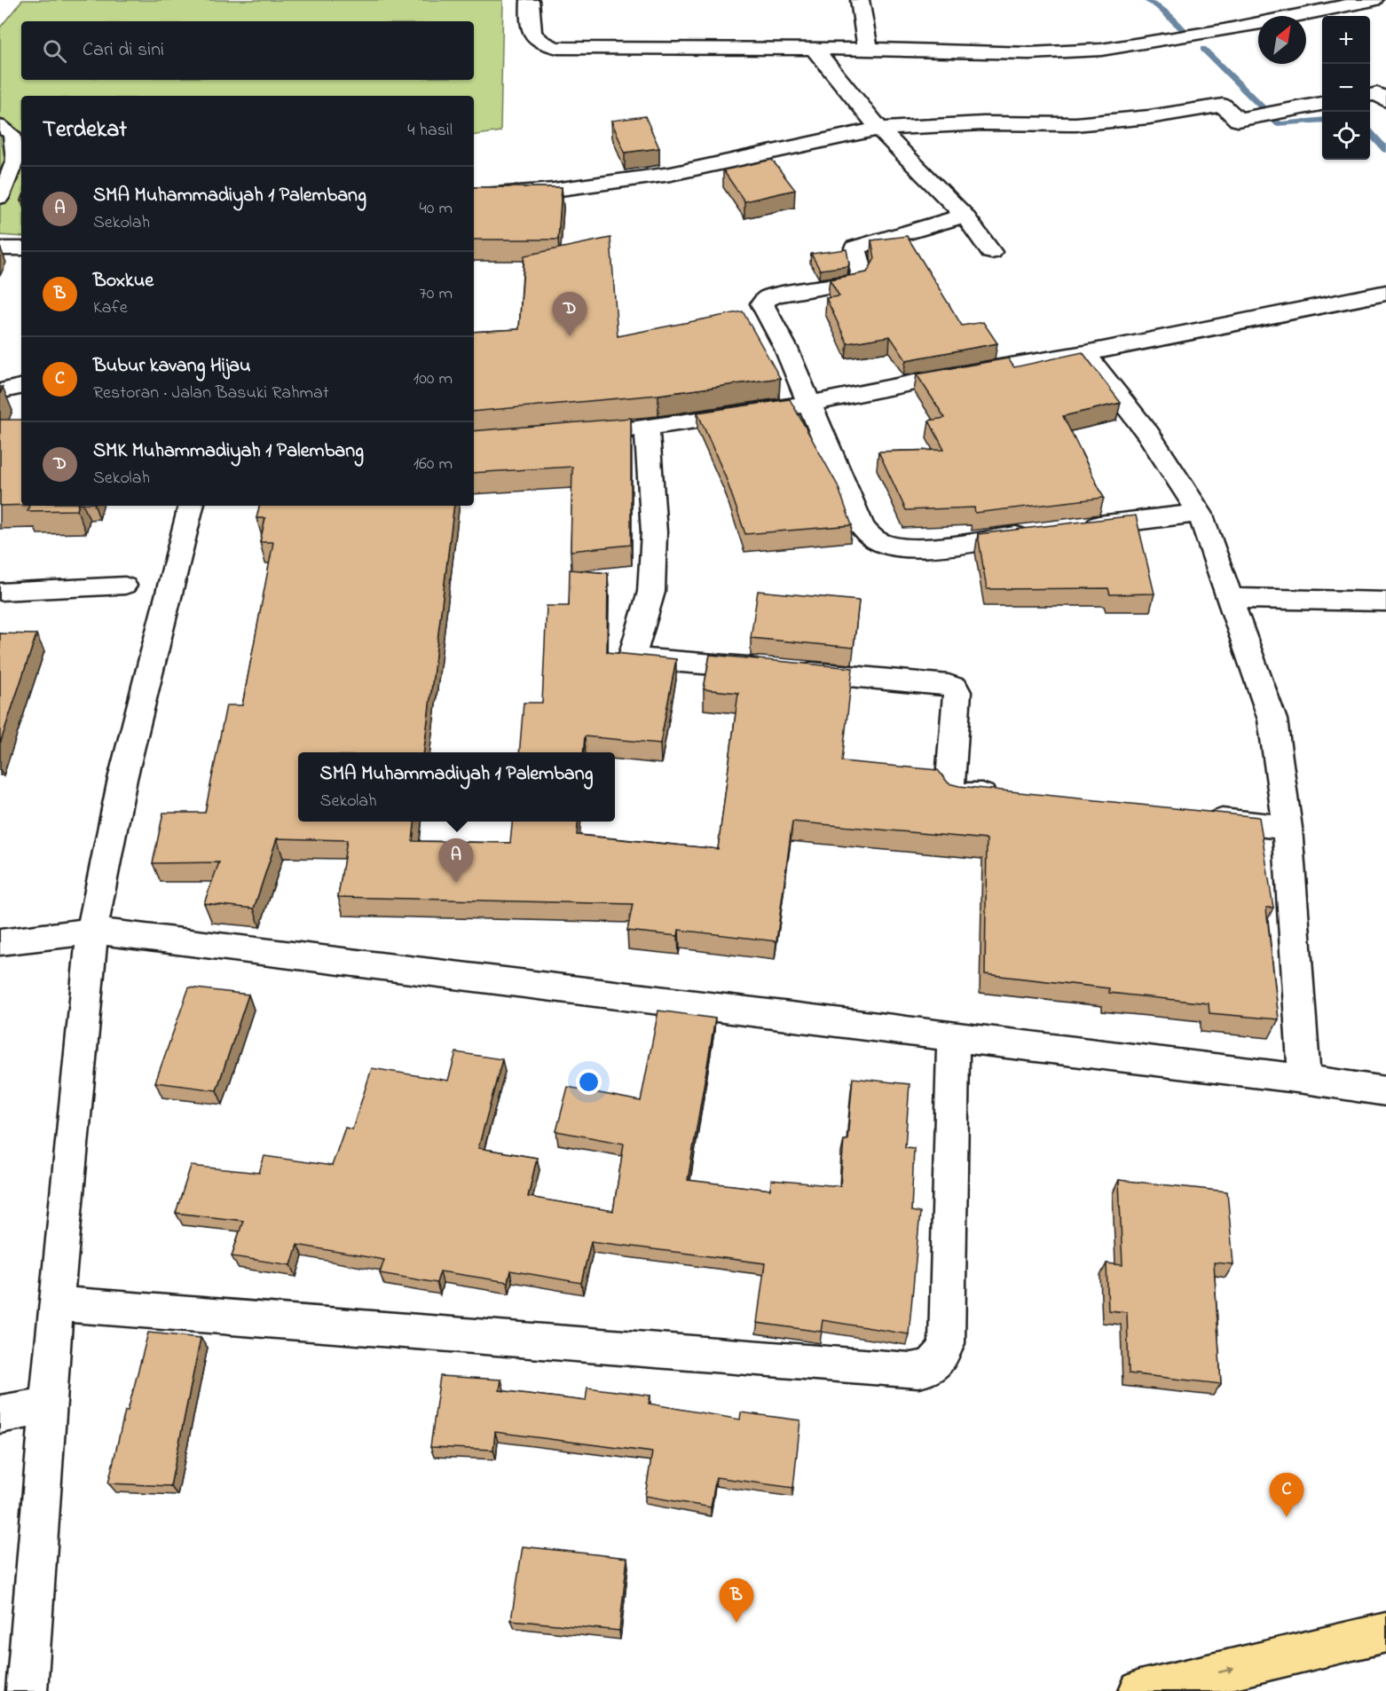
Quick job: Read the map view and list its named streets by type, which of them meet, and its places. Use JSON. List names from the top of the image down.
{
  "north": "top right",
  "page": {
    "map_buttons": ["+", "−"],
    "search": "Cari di sini",
    "heading": ["Terdekat", "4 hasil"],
    "list": [
      {
        "mark": "A",
        "name": "SMA Muhammadiyah 1 Palembang",
        "note": "Sekolah",
        "value": "40 m"
      },
      {
        "mark": "B",
        "name": "Boxkue",
        "note": "Kafe",
        "value": "70 m"
      },
      {
        "mark": "C",
        "name": "Bubur kavang Hijau",
        "note": "Restoran · Jalan Basuki Rahmat",
        "value": "100 m"
      },
      {
        "mark": "D",
        "name": "SMK Muhammadiyah 1 Palembang",
        "note": "Sekolah",
        "value": "160 m"
      }
    ],
    "pins": [
      "D",
      "A",
      "C",
      "B"
    ],
    "popup": ["SMA Muhammadiyah 1 Palembang", "Sekolah"]
  }
}
